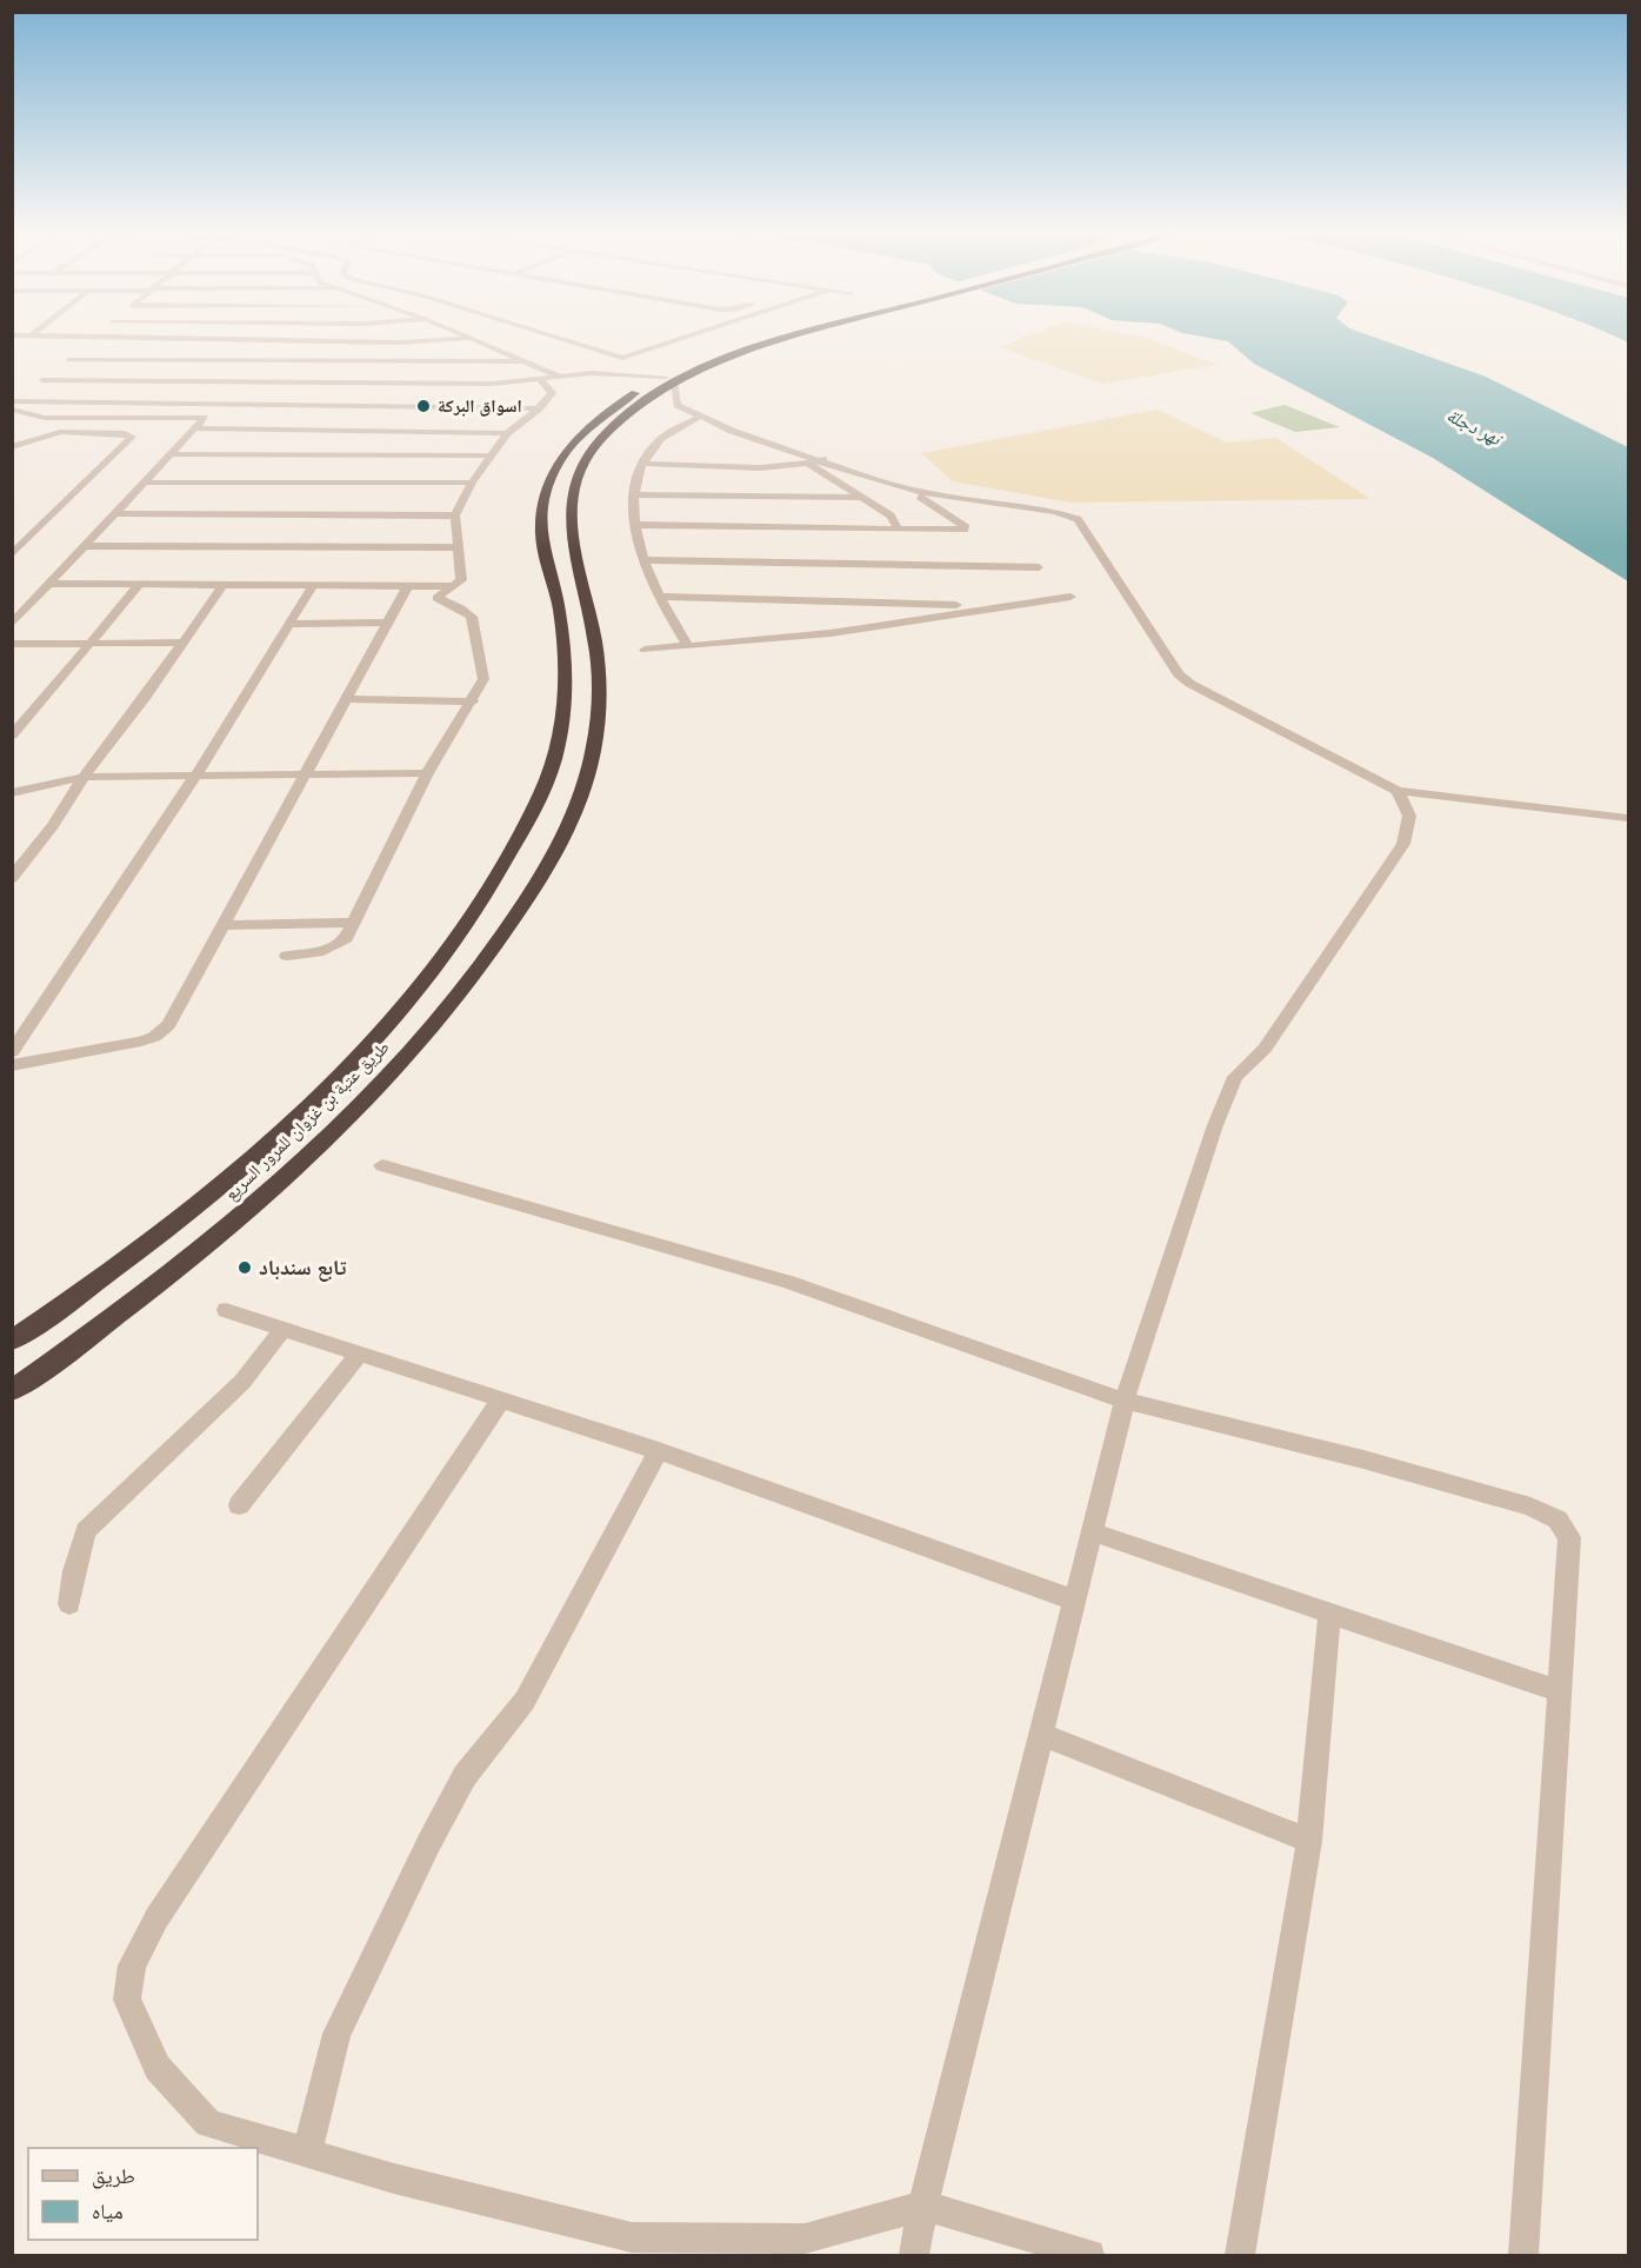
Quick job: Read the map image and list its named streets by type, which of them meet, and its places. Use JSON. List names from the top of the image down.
{
  "streets": {
    "highway": ["طريق عتبة بن غزوان للمرور السريع"]
  },
  "water": ["نهر دجلة"],
  "places": ["اسواق البركة", "تابع سندباد"],
  "legend": ["طريق", "مياه"]
}
